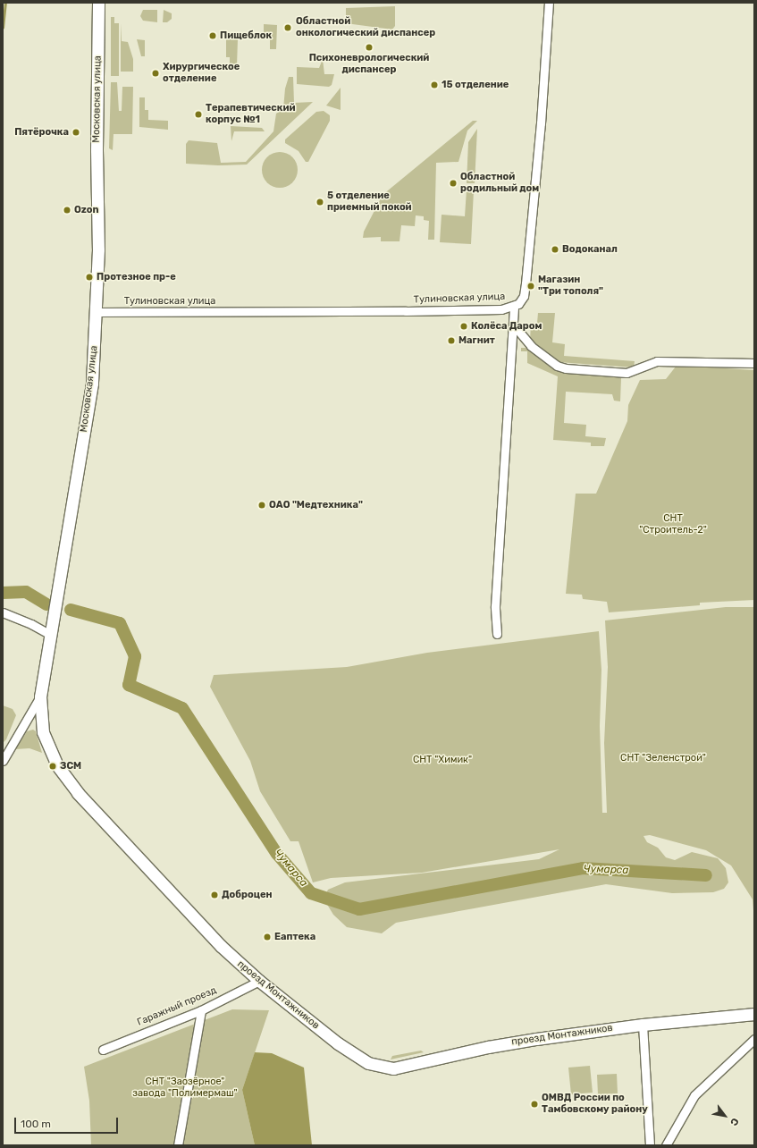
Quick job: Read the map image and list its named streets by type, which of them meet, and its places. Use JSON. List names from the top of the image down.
{
  "streets": {
    "main road": ["Московская улица", "проезд Монтажников"],
    "street": ["Тулиновская улица", "Гаражный проезд"]
  },
  "crossings": [
    ["Московская улица", "Тулиновская улица"],
    ["Московская улица", "проезд Монтажников"],
    ["проезд Монтажников", "Гаражный проезд"]
  ],
  "water": ["Чумарса"],
  "parks": [
    "СНТ \"Строитель-2\"",
    "СНТ \"Зеленстрой\"",
    "СНТ \"Химик\"",
    "СНТ \"Заозёрное\" завода \"Полимермаш\""
  ],
  "places": [
    "Областной онкологический диспансер",
    "Пищеблок",
    "Психоневрологический диспансер",
    "Хирургическое отделение",
    "15 отделение",
    "Терапевтический корпус №1",
    "Пятёрочка",
    "Областной родильный дом",
    "5 отделение приемный покой",
    "Ozon",
    "Водоканал",
    "Протезное пр-е",
    "Магазин \"Три тополя\"",
    "Колёса Даром",
    "Магнит",
    "ОАО \"Медтехника\"",
    "ЗСМ",
    "Доброцен",
    "Еаптека",
    "ОМВД России по Тамбовскому району"
  ],
  "scale_bar": "100 m",
  "north": "bottom right"
}
